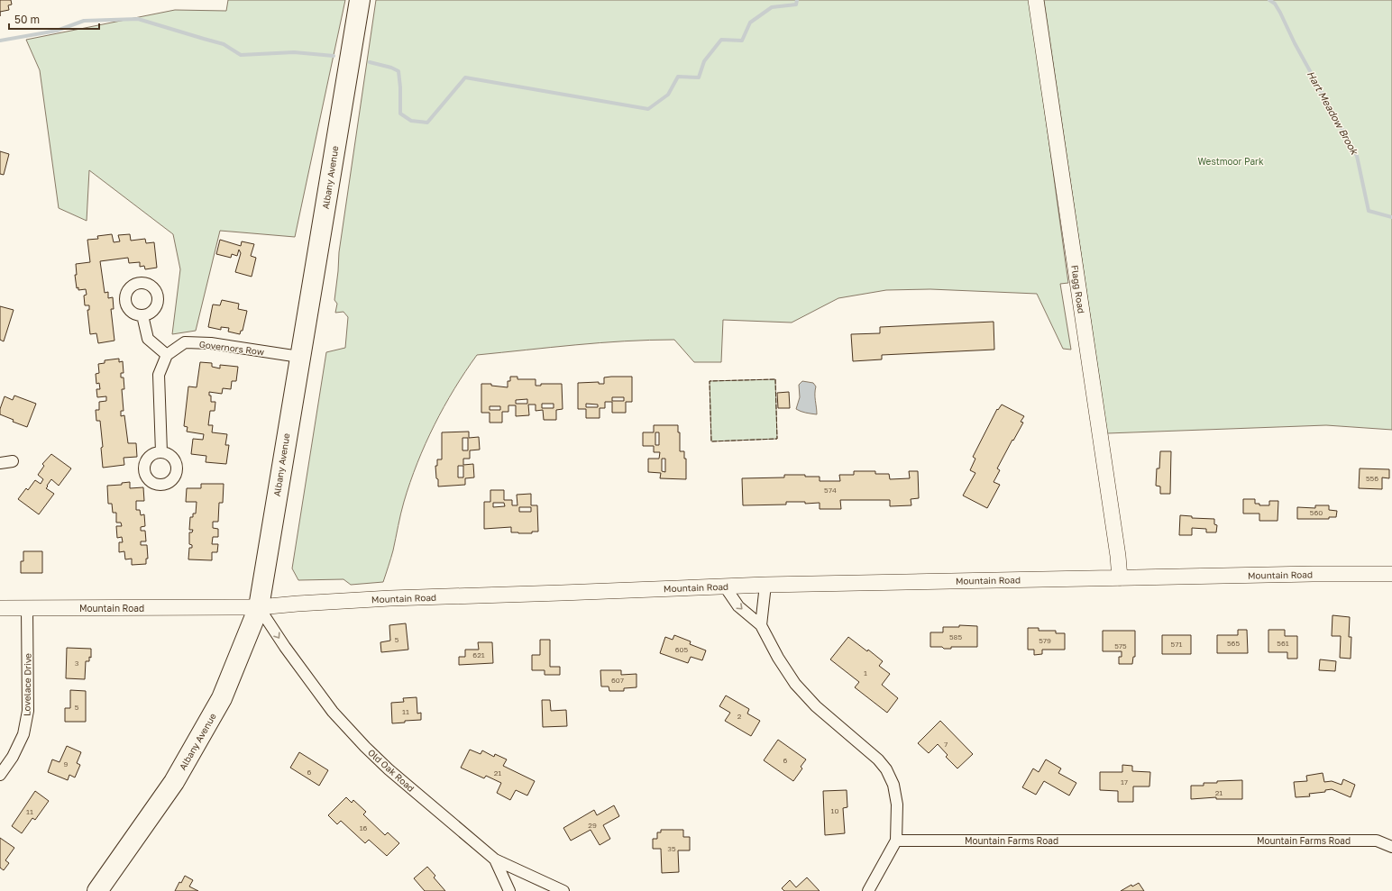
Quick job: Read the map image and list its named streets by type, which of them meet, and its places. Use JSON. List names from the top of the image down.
{
  "streets": {
    "highway": ["Albany Avenue"],
    "main road": ["Flagg Road", "Mountain Road"],
    "street": [
      "Governors Row",
      "Lovelace Drive",
      "Old Oak Road",
      "Mountain Farms Road"
    ]
  },
  "crossings": [
    ["Albany Avenue", "Governors Row"],
    ["Albany Avenue", "Mountain Road"],
    ["Albany Avenue", "Old Oak Road"],
    ["Flagg Road", "Mountain Road"],
    ["Mountain Road", "Lovelace Drive"],
    ["Mountain Road", "Old Oak Road"]
  ],
  "one_way": ["Old Oak Road"],
  "water": ["Hart Meadow Brook"],
  "parks": ["Westmoor Park"],
  "house_numbers": [
    "556",
    "574",
    "560",
    "585",
    "5",
    "579",
    "565",
    "561",
    "571",
    "575",
    "605",
    "621",
    "3",
    "1",
    "607",
    "5",
    "11",
    "2",
    "7",
    "6",
    "9",
    "6",
    "21",
    "17",
    "21",
    "10",
    "11",
    "29",
    "16",
    "35"
  ],
  "scale_bar": "50 m"
}
